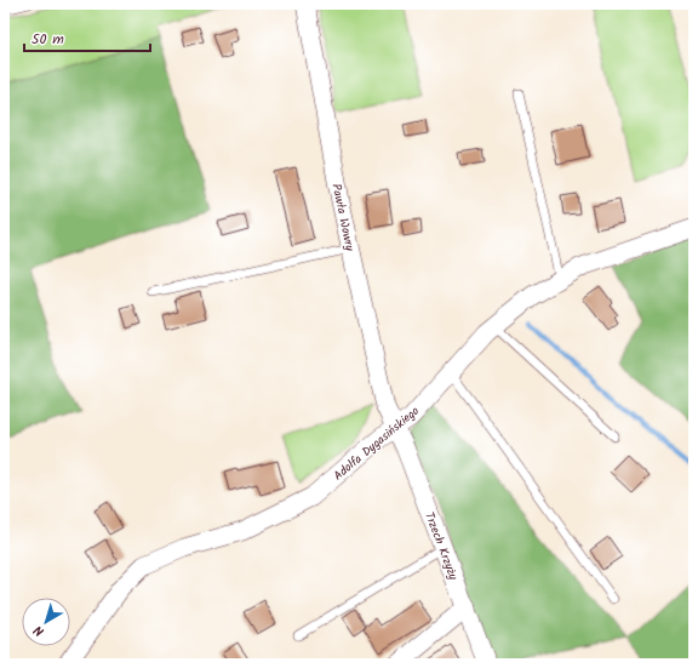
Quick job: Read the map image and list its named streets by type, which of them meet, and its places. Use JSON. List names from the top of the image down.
{
  "streets": {
    "street": ["Pawła Wowry", "Adolfa Dygasińskiego", "Trzech Krzyży"]
  },
  "crossings": [
    ["Pawła Wowry", "Adolfa Dygasińskiego"],
    ["Pawła Wowry", "Trzech Krzyży"],
    ["Adolfa Dygasińskiego", "Trzech Krzyży"]
  ],
  "scale_bar": "50 m",
  "north": "bottom left"
}
